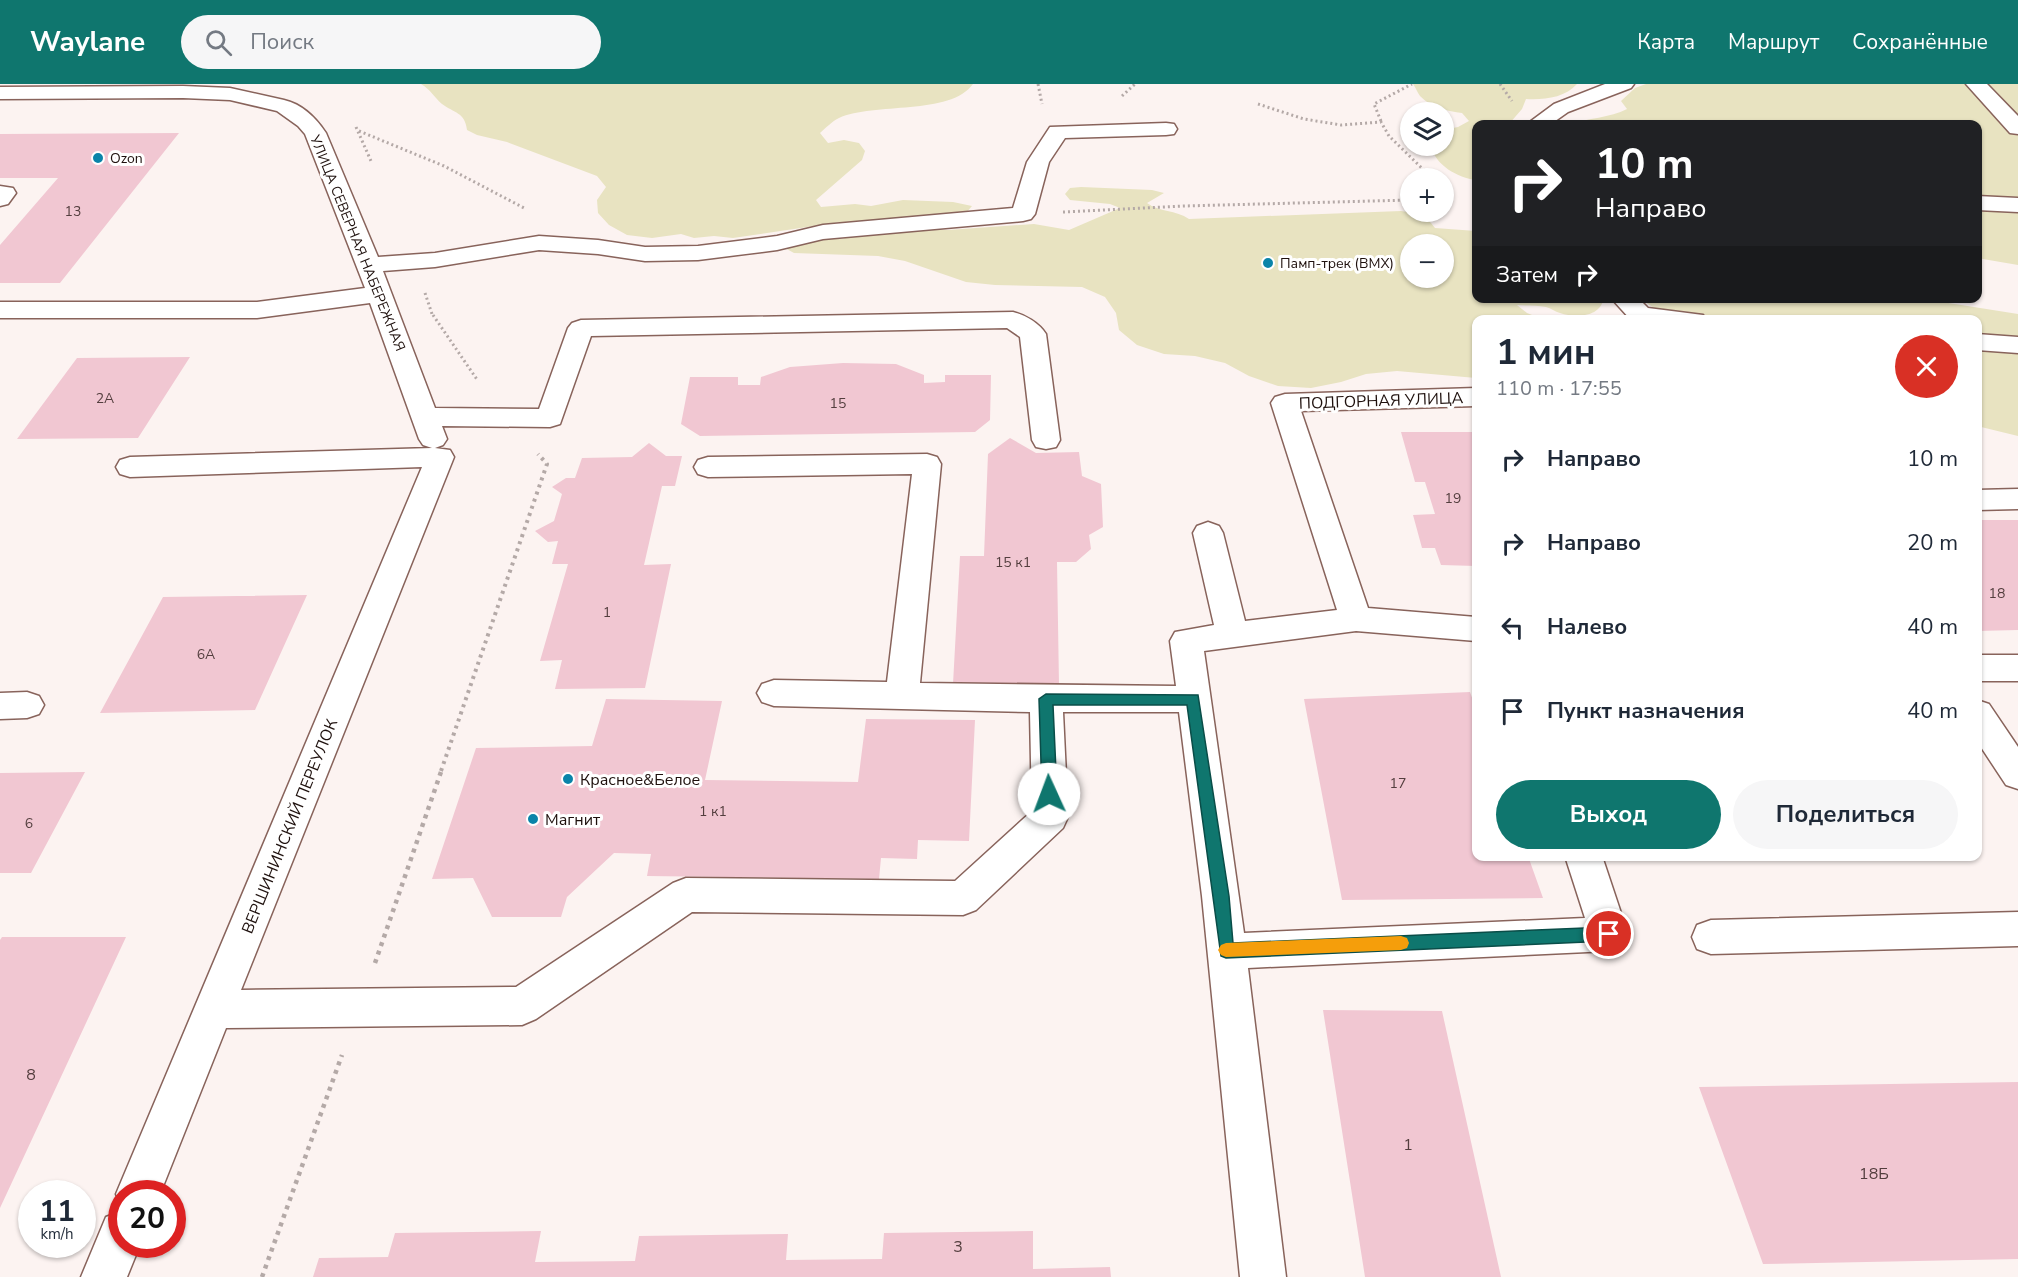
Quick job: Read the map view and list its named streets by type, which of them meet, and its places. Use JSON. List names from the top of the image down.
{
  "streets": {
    "street": ["УЛИЦА СЕВЕРНАЯ НАБЕРЕЖНАЯ", "ПОДГОРНАЯ УЛИЦА", "ВЕРШИНИНСКИЙ ПЕРЕУЛОК"]
  },
  "crossings": [
    ["УЛИЦА СЕВЕРНАЯ НАБЕРЕЖНАЯ", "ВЕРШИНИНСКИЙ ПЕРЕУЛОК"]
  ],
  "places": [
    "Ozon",
    "Памп-трек (BMX)",
    "Красное&Белое",
    "Магнит"
  ],
  "house_numbers": [
    "13",
    "2А",
    "15",
    "19",
    "15 к1",
    "18",
    "1",
    "6А",
    "17",
    "1 к1",
    "6",
    "8",
    "1",
    "18Б",
    "3"
  ],
  "page": {
    "header": "Waylane",
    "search": "Поиск",
    "nav": ["Карта", "Маршрут", "Сохранённые"],
    "map_buttons": ["+", "−"],
    "turn": ["10 m", "Направо"],
    "then": "Затем",
    "heading": ["1 мин", "110 m · 17:55"],
    "list": [
      {
        "name": "Направо",
        "value": "10 m"
      },
      {
        "name": "Направо",
        "value": "20 m"
      },
      {
        "name": "Налево",
        "value": "40 m"
      },
      {
        "name": "Пункт назначения",
        "value": "40 m"
      }
    ],
    "buttons": ["Выход", "Поделиться"],
    "speed": "11 km/h",
    "limit": "20"
  }
}
